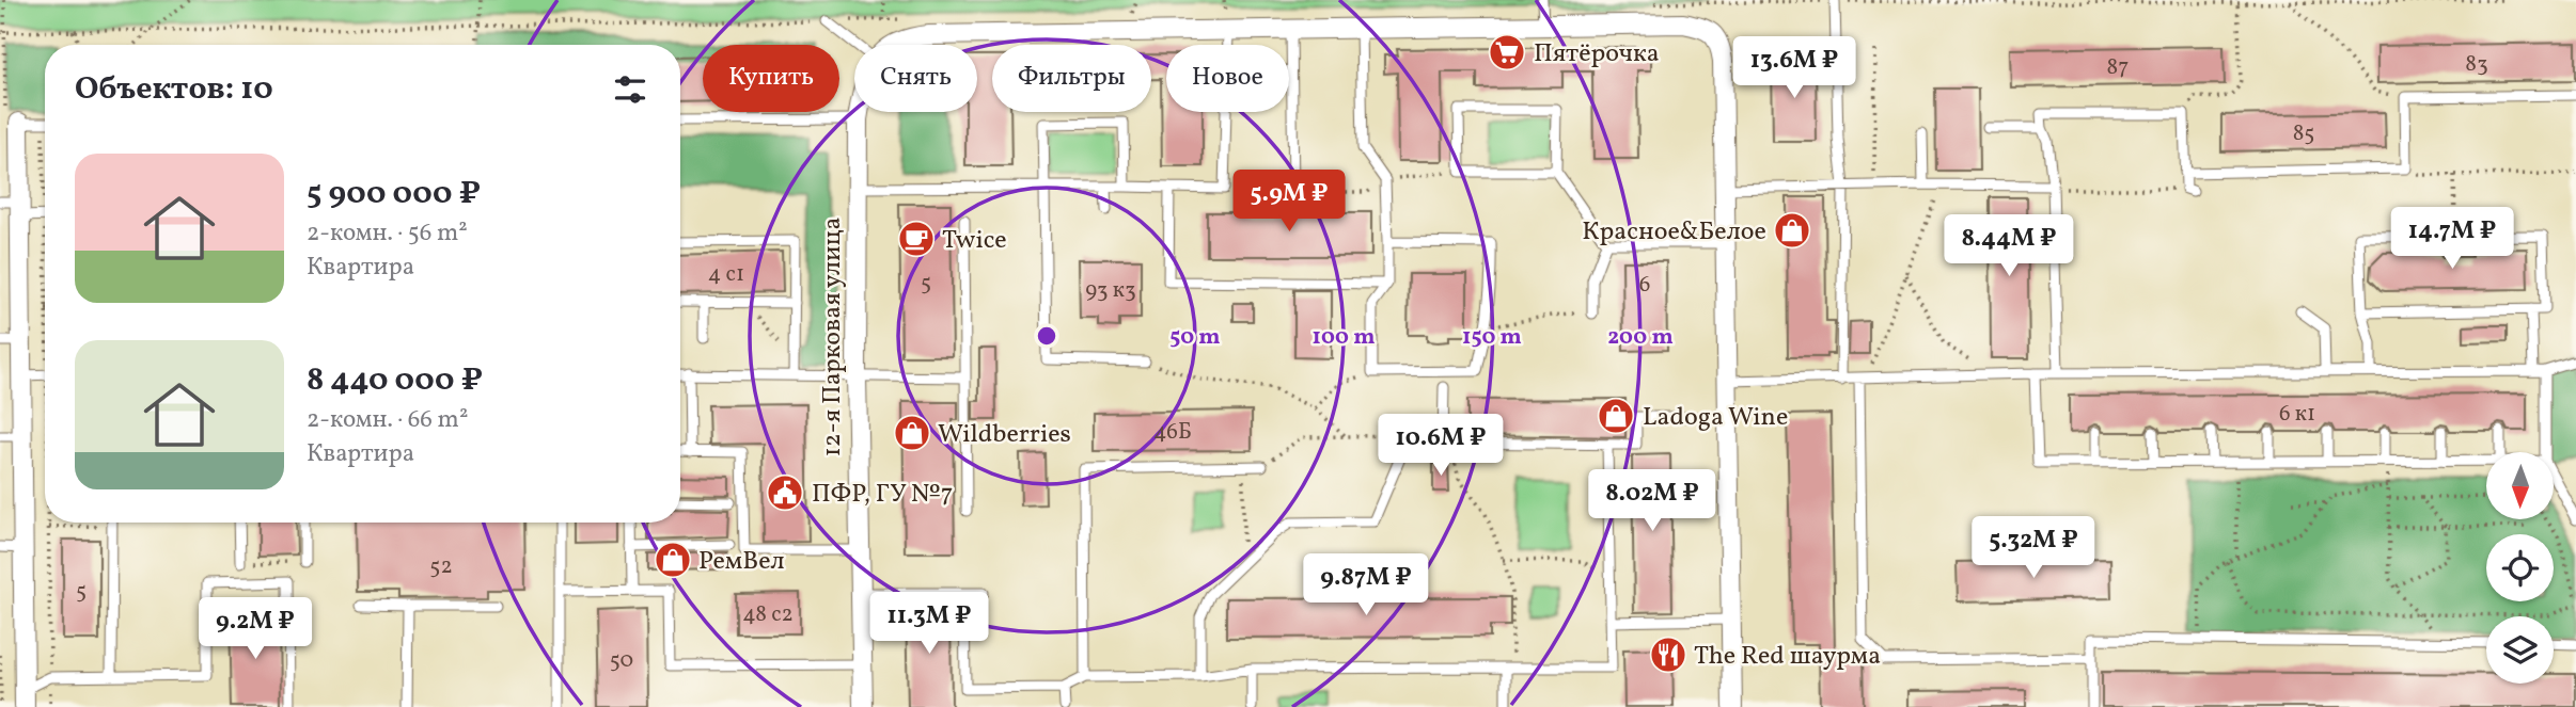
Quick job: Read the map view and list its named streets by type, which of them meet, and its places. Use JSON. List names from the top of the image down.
{
  "streets": {
    "street": ["12-я Парковая улица"]
  },
  "places": {
    "supermarket": ["Пятёрочка"],
    "shop": [
      "Красное&Белое",
      "Ladoga Wine",
      "Wildberries",
      "РемВел"
    ],
    "cafe": ["Twice"],
    "public building": ["ПФР, ГУ №7"],
    "restaurant": ["The Red шаурма"]
  },
  "house_numbers": [
    "83",
    "87",
    "85",
    "4 с1",
    "5",
    "6",
    "93 к3",
    "6 к1",
    "46Б",
    "52",
    "5",
    "48 с2",
    "50"
  ],
  "north": "bottom",
  "page": {
    "price": [
      "13.6M ₽",
      "5.9M ₽",
      "14.7M ₽",
      "8.44M ₽",
      "10.6M ₽",
      "8.02M ₽",
      "5.32M ₽",
      "9.87M ₽",
      "11.3M ₽",
      "9.2M ₽"
    ],
    "chip": [
      "Купить",
      "Снять",
      "Фильтры",
      "Новое"
    ],
    "heading": "Объектов: 10",
    "list": [
      {
        "name": "5 900 000 ₽",
        "note": "2-комн. · 56 m² · Квартира"
      },
      {
        "name": "8 440 000 ₽",
        "note": "2-комн. · 66 m² · Квартира"
      }
    ]
  },
  "rings": [
    "50 m",
    "100 m",
    "150 m",
    "200 m"
  ]
}
